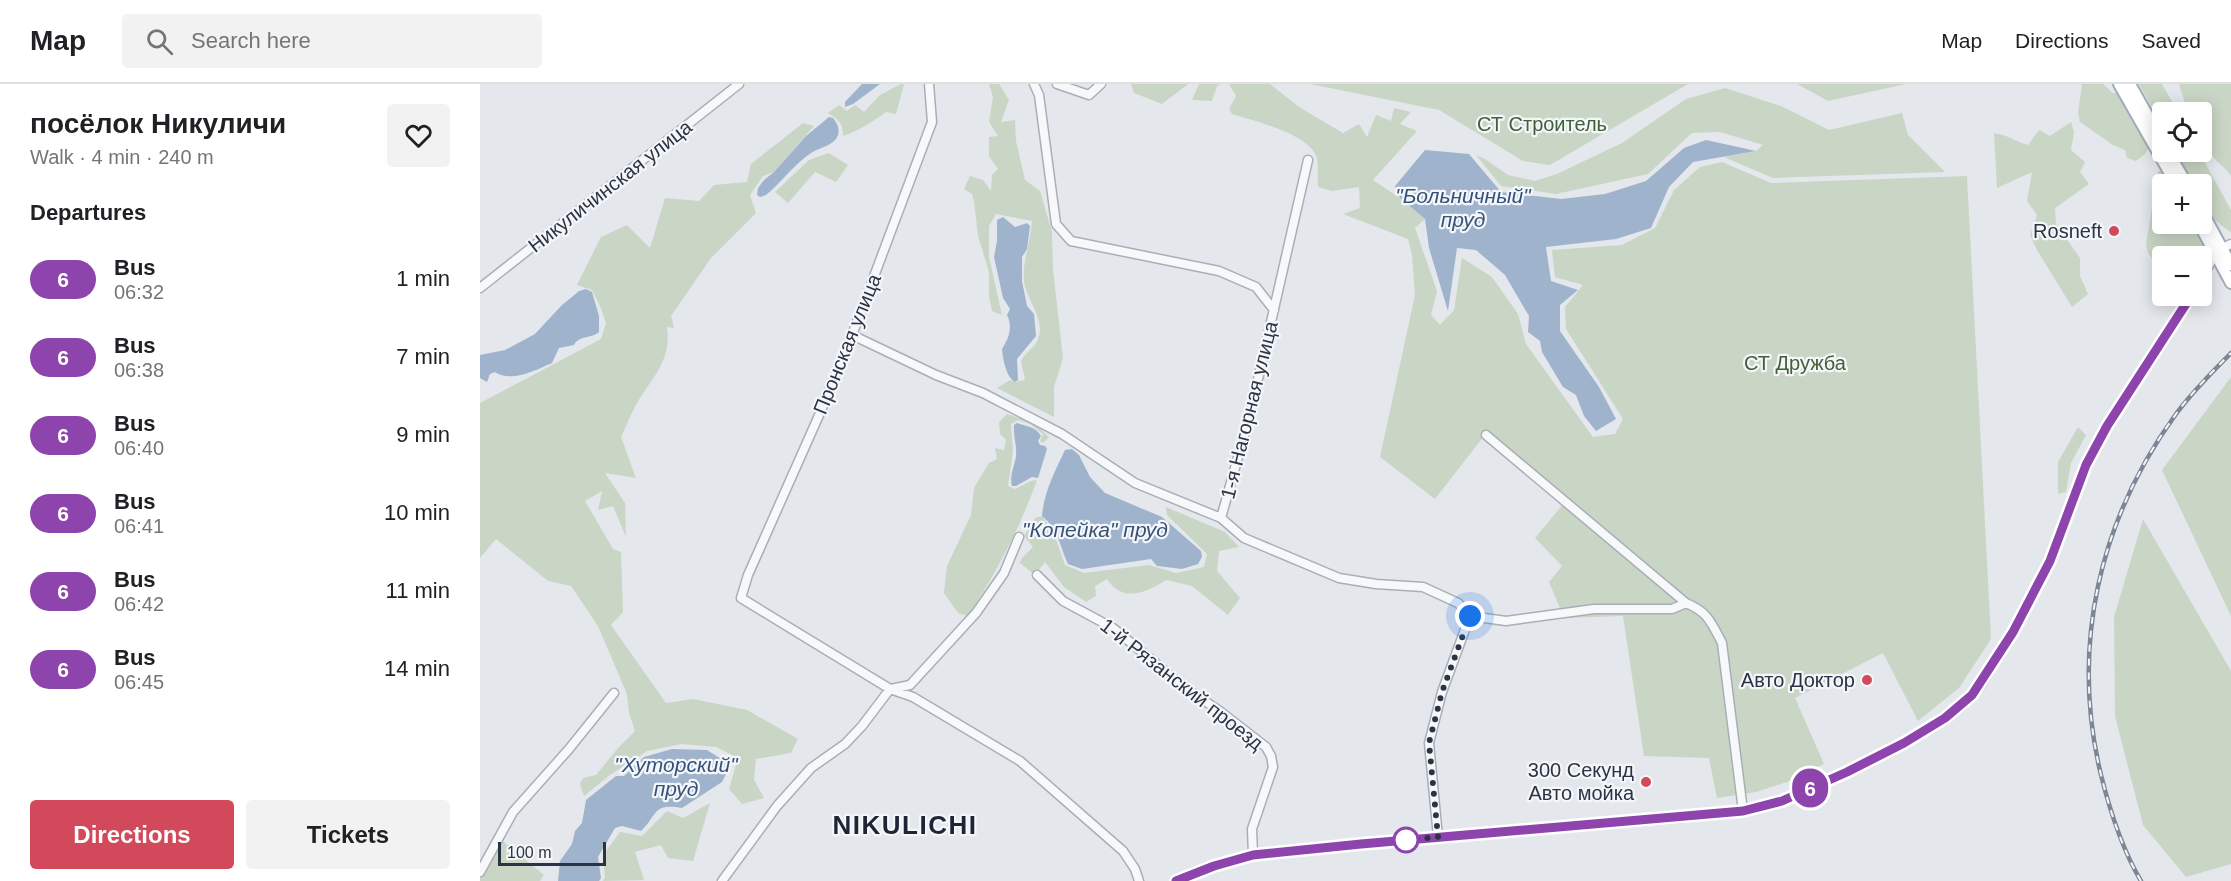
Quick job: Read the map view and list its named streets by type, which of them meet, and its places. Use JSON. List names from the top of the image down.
{
  "streets": {
    "street": [
      "Никуличинская улица",
      "Пронская улица",
      "1-я Нагорная улица",
      "1-й Рязанский проезд"
    ]
  },
  "crossings": [
    ["Пронская улица", "1-я Нагорная улица"]
  ],
  "districts": ["NIKULICHI"],
  "water": ["\"Больничный\" пруд", "\"Копейка\" пруд", "\"Хуторский\" пруд"],
  "parks": ["СТ Строитель", "СТ Дружба"],
  "places": ["Rosneft", "Авто Доктор", "300 Секунд Авто мойка"],
  "lines": ["bus line 6"],
  "scale_bar": "100 m",
  "page": {
    "header": "Map",
    "search": "Search here",
    "nav": ["Map", "Directions", "Saved"],
    "heading": [
      ["посёлок Никуличи", "Walk · 4 min · 240 m"],
      "Departures"
    ],
    "on_map": "6",
    "map_buttons": ["+", "−"],
    "list": [
      {
        "mark": "6",
        "name": "Bus",
        "note": "06:32",
        "value": "1 min"
      },
      {
        "mark": "6",
        "name": "Bus",
        "note": "06:38",
        "value": "7 min"
      },
      {
        "mark": "6",
        "name": "Bus",
        "note": "06:40",
        "value": "9 min"
      },
      {
        "mark": "6",
        "name": "Bus",
        "note": "06:41",
        "value": "10 min"
      },
      {
        "mark": "6",
        "name": "Bus",
        "note": "06:42",
        "value": "11 min"
      },
      {
        "mark": "6",
        "name": "Bus",
        "note": "06:45",
        "value": "14 min"
      }
    ],
    "buttons": ["Directions", "Tickets"],
    "scale": "100 m"
  }
}
